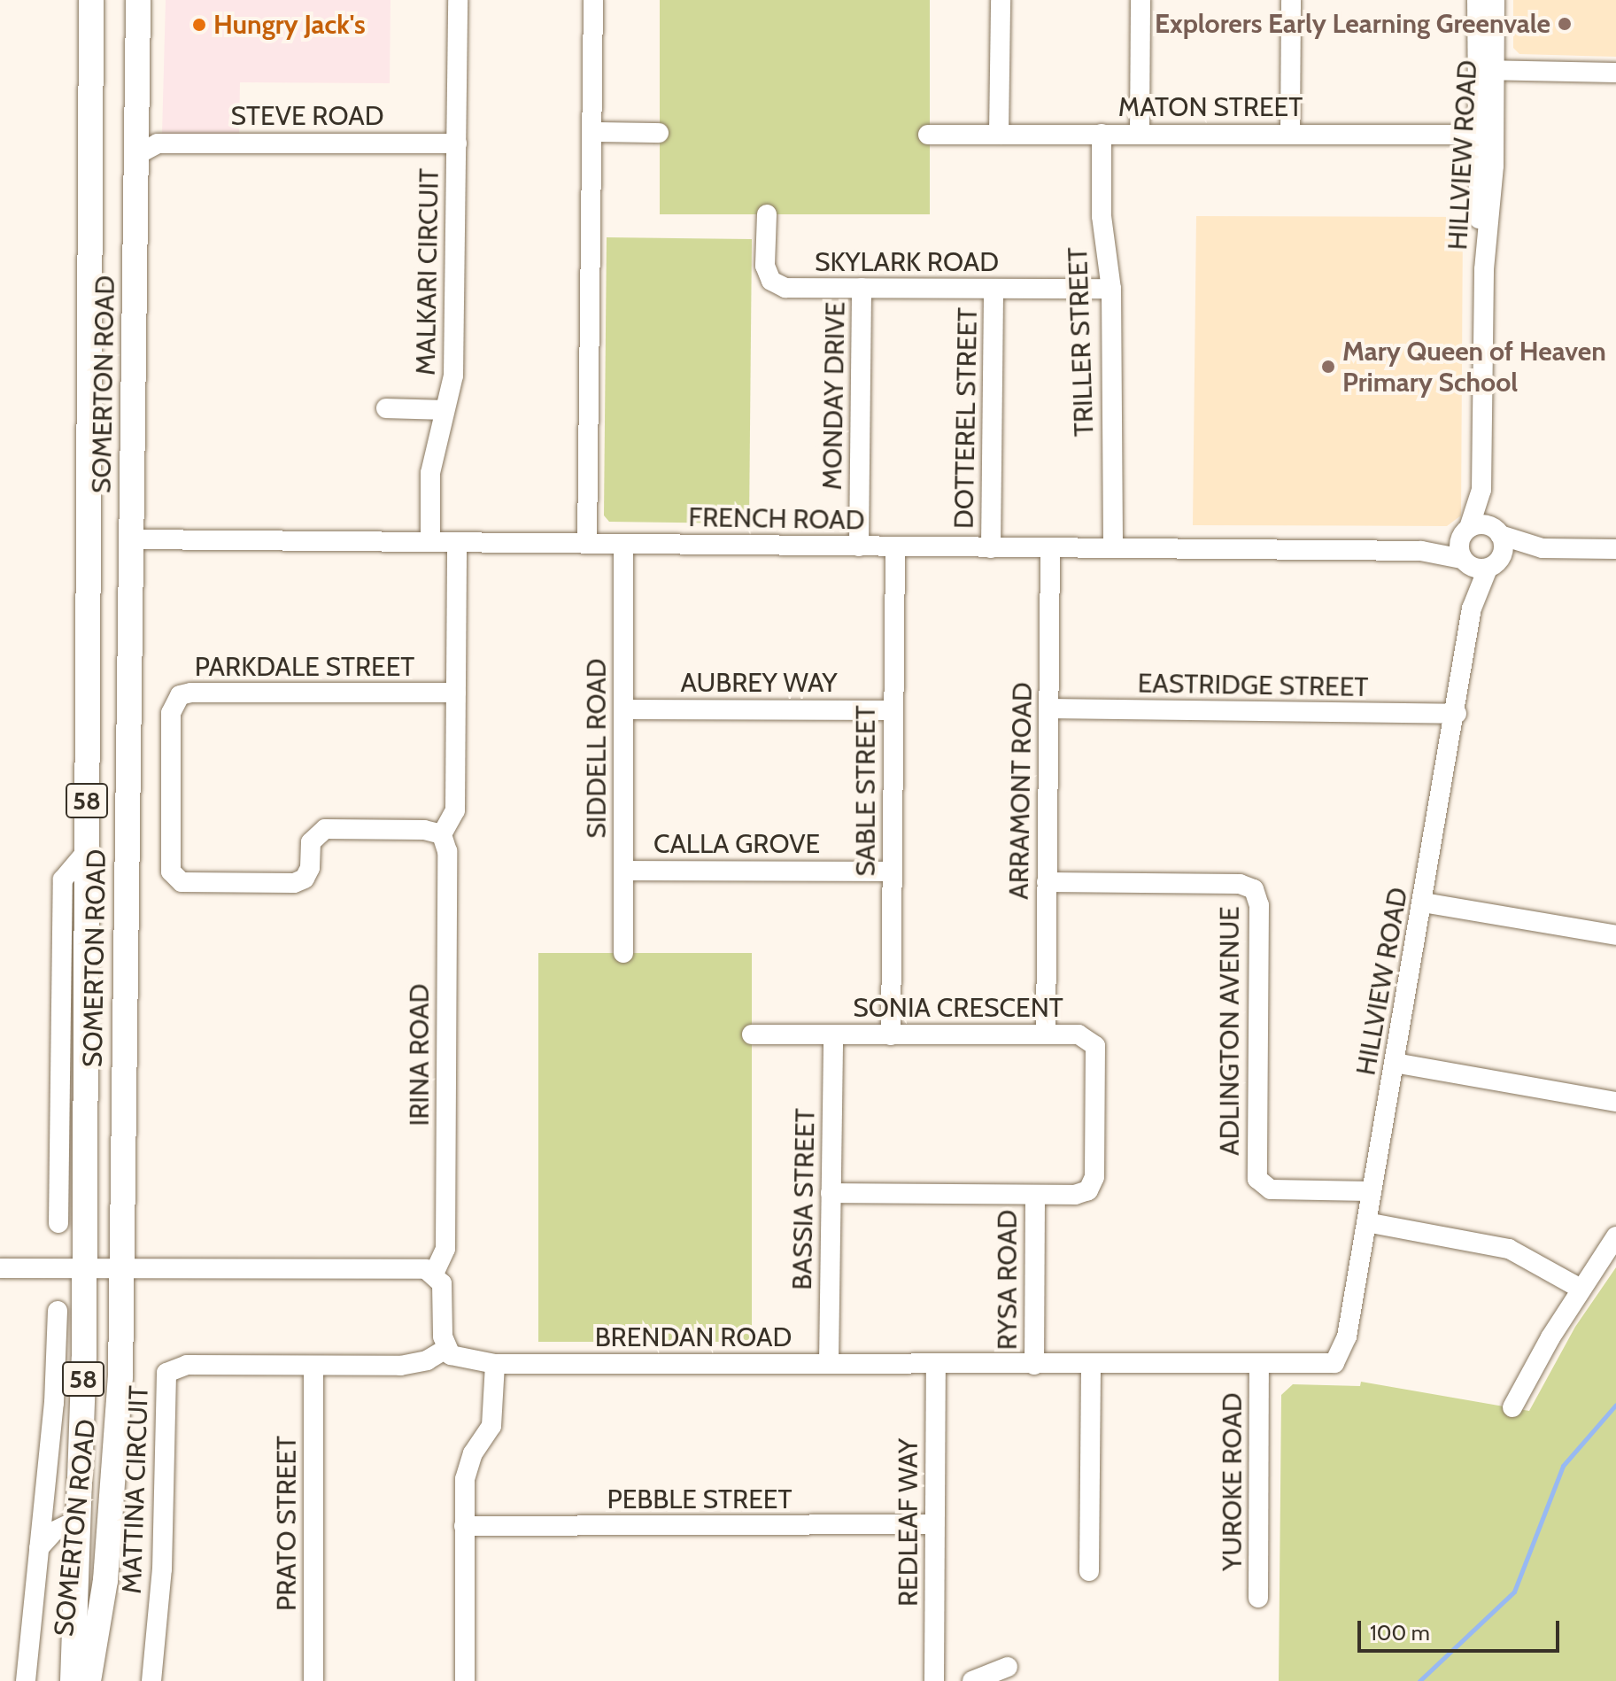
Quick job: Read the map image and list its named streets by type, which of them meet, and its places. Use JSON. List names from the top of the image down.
{
  "streets": {
    "main road": ["SOMERTON ROAD", "58"],
    "street": [
      "MATON STREET",
      "STEVE ROAD",
      "HILLVIEW ROAD",
      "SKYLARK ROAD",
      "MALKARI CIRCUIT",
      "TRILLER STREET",
      "MONDAY DRIVE",
      "DOTTEREL STREET",
      "FRENCH ROAD",
      "PARKDALE STREET",
      "AUBREY WAY",
      "EASTRIDGE STREET",
      "SIDDELL ROAD",
      "SABLE STREET",
      "ARRAMONT ROAD",
      "CALLA GROVE",
      "SONIA CRESCENT",
      "ADLINGTON AVENUE",
      "IRINA ROAD",
      "BASSIA STREET",
      "RYSA ROAD",
      "BRENDAN ROAD",
      "YUROKE ROAD",
      "MATTINA CIRCUIT",
      "PEBBLE STREET",
      "REDLEAF WAY",
      "PRATO STREET"
    ]
  },
  "crossings": [
    ["MATON STREET", "HILLVIEW ROAD"],
    ["MATON STREET", "TRILLER STREET"],
    ["STEVE ROAD", "MALKARI CIRCUIT"],
    ["STEVE ROAD", "SOMERTON ROAD"],
    ["HILLVIEW ROAD", "FRENCH ROAD"],
    ["HILLVIEW ROAD", "EASTRIDGE STREET"],
    ["HILLVIEW ROAD", "ADLINGTON AVENUE"],
    ["HILLVIEW ROAD", "BRENDAN ROAD"],
    ["SKYLARK ROAD", "TRILLER STREET"],
    ["SKYLARK ROAD", "MONDAY DRIVE"],
    ["SKYLARK ROAD", "DOTTEREL STREET"],
    ["MALKARI CIRCUIT", "FRENCH ROAD"],
    ["TRILLER STREET", "FRENCH ROAD"],
    ["SOMERTON ROAD", "FRENCH ROAD"],
    ["MONDAY DRIVE", "FRENCH ROAD"],
    ["DOTTEREL STREET", "FRENCH ROAD"],
    ["FRENCH ROAD", "SIDDELL ROAD"],
    ["FRENCH ROAD", "SABLE STREET"],
    ["FRENCH ROAD", "ARRAMONT ROAD"],
    ["PARKDALE STREET", "IRINA ROAD"],
    ["AUBREY WAY", "SIDDELL ROAD"],
    ["AUBREY WAY", "SABLE STREET"],
    ["EASTRIDGE STREET", "ARRAMONT ROAD"],
    ["SIDDELL ROAD", "CALLA GROVE"],
    ["SABLE STREET", "CALLA GROVE"],
    ["SABLE STREET", "SONIA CRESCENT"],
    ["ARRAMONT ROAD", "SONIA CRESCENT"],
    ["ARRAMONT ROAD", "ADLINGTON AVENUE"],
    ["SONIA CRESCENT", "BASSIA STREET"],
    ["SONIA CRESCENT", "RYSA ROAD"],
    ["BASSIA STREET", "BRENDAN ROAD"],
    ["RYSA ROAD", "BRENDAN ROAD"],
    ["BRENDAN ROAD", "YUROKE ROAD"],
    ["BRENDAN ROAD", "MATTINA CIRCUIT"],
    ["BRENDAN ROAD", "REDLEAF WAY"],
    ["MATTINA CIRCUIT", "PRATO STREET"],
    ["PEBBLE STREET", "REDLEAF WAY"]
  ],
  "places": ["Explorers Early Learning Greenvale", "Hungry Jack's", "Mary Queen of Heaven Primary School"],
  "scale_bar": "100 m"
}
